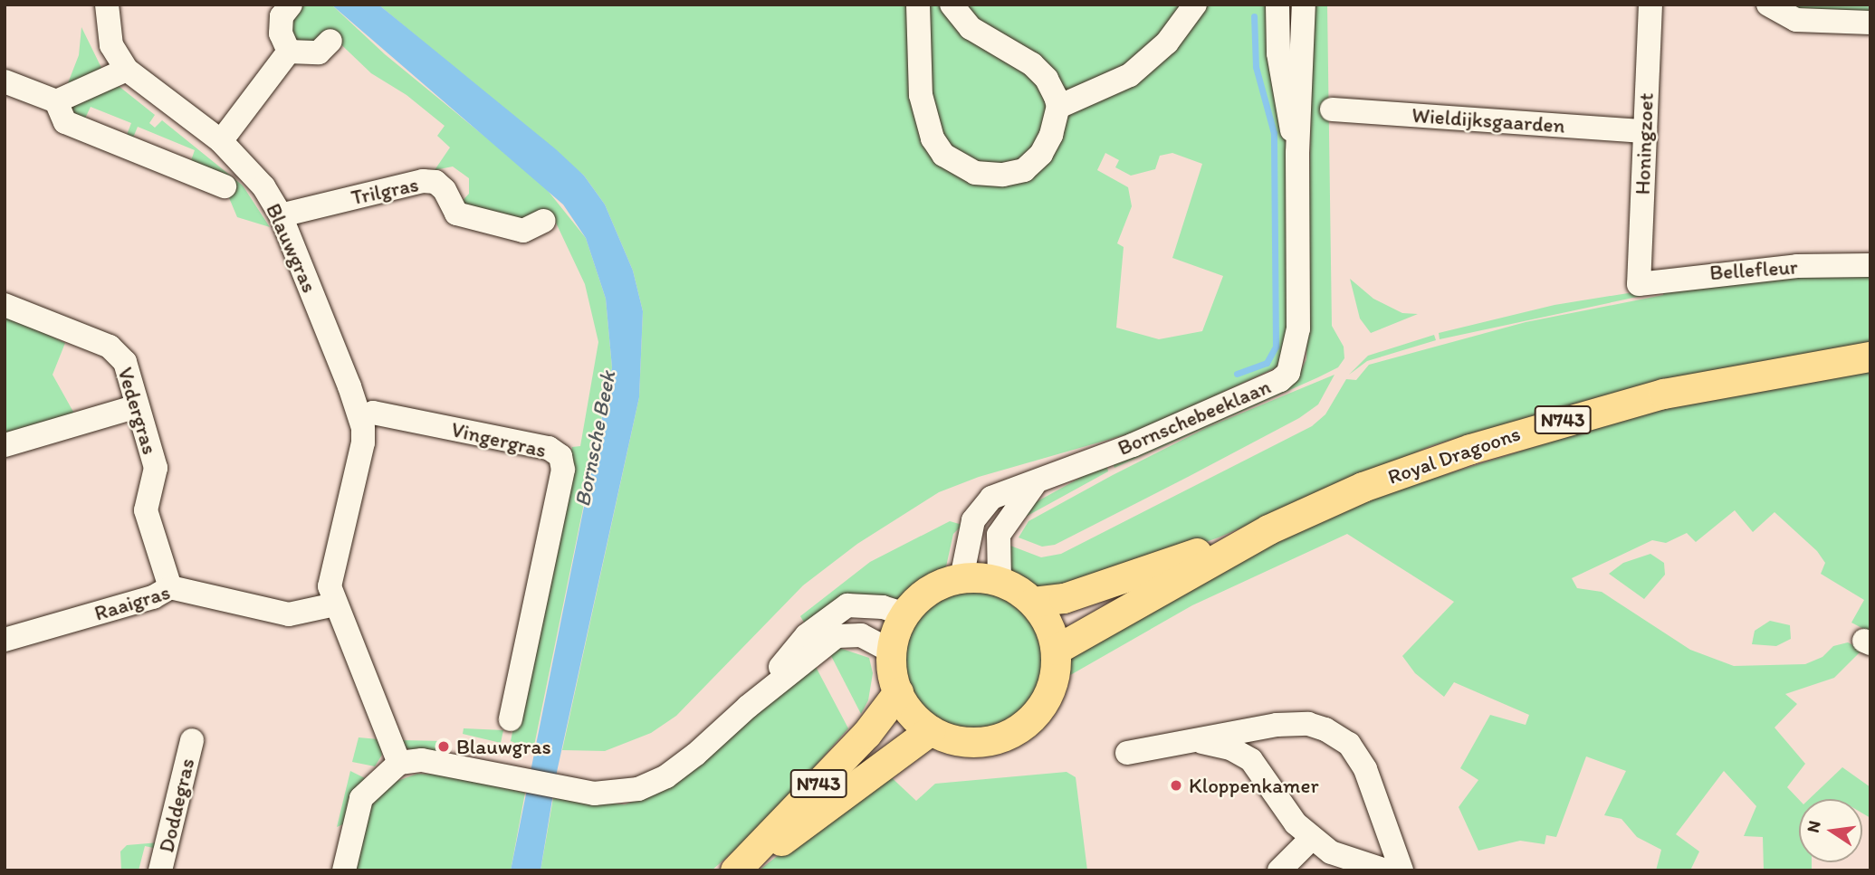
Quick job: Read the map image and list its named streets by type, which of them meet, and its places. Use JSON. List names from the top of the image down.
{
  "streets": {
    "main road": ["N743", "Royal Dragoons"],
    "street": [
      "Wieldijksgaarden",
      "Honingzoet",
      "Trilgras",
      "Blauwgras",
      "Bellefleur",
      "Vedergras",
      "Bornschebeeklaan",
      "Vingergras",
      "Raaigras",
      "Doddegras"
    ]
  },
  "crossings": [
    ["Wieldijksgaarden", "Honingzoet"],
    ["Honingzoet", "Bellefleur"],
    ["Trilgras", "Blauwgras"],
    ["Blauwgras", "Vingergras"],
    ["Blauwgras", "Raaigras"],
    ["Vedergras", "Raaigras"],
    ["Bornschebeeklaan", "N743"],
    ["Bornschebeeklaan", "Royal Dragoons"],
    ["N743", "Royal Dragoons"]
  ],
  "water": ["Bornsche Beek"],
  "places": ["Blauwgras", "Kloppenkamer"],
  "north": "left"
}
